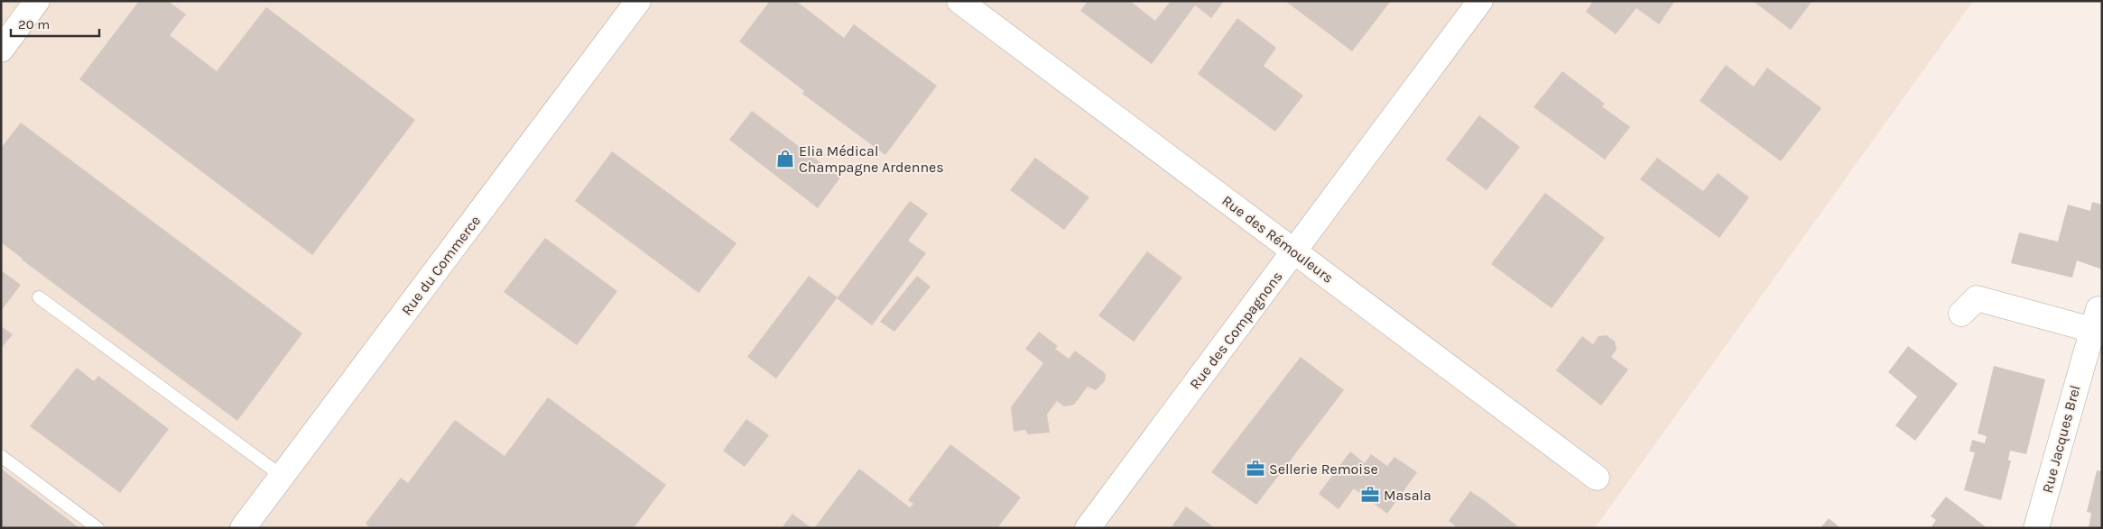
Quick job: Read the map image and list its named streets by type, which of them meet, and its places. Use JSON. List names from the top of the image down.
{
  "streets": {
    "street": [
      "Rue des Rémouleurs",
      "Rue du Commerce",
      "Rue des Compagnons",
      "Rue Jacques Brel"
    ]
  },
  "crossings": [
    ["Rue des Rémouleurs", "Rue des Compagnons"]
  ],
  "places": {
    "shop": ["Elia Médical Champagne Ardennes"],
    "office": ["Sellerie Remoise", "Masala"]
  },
  "scale_bar": "20 m"
}
